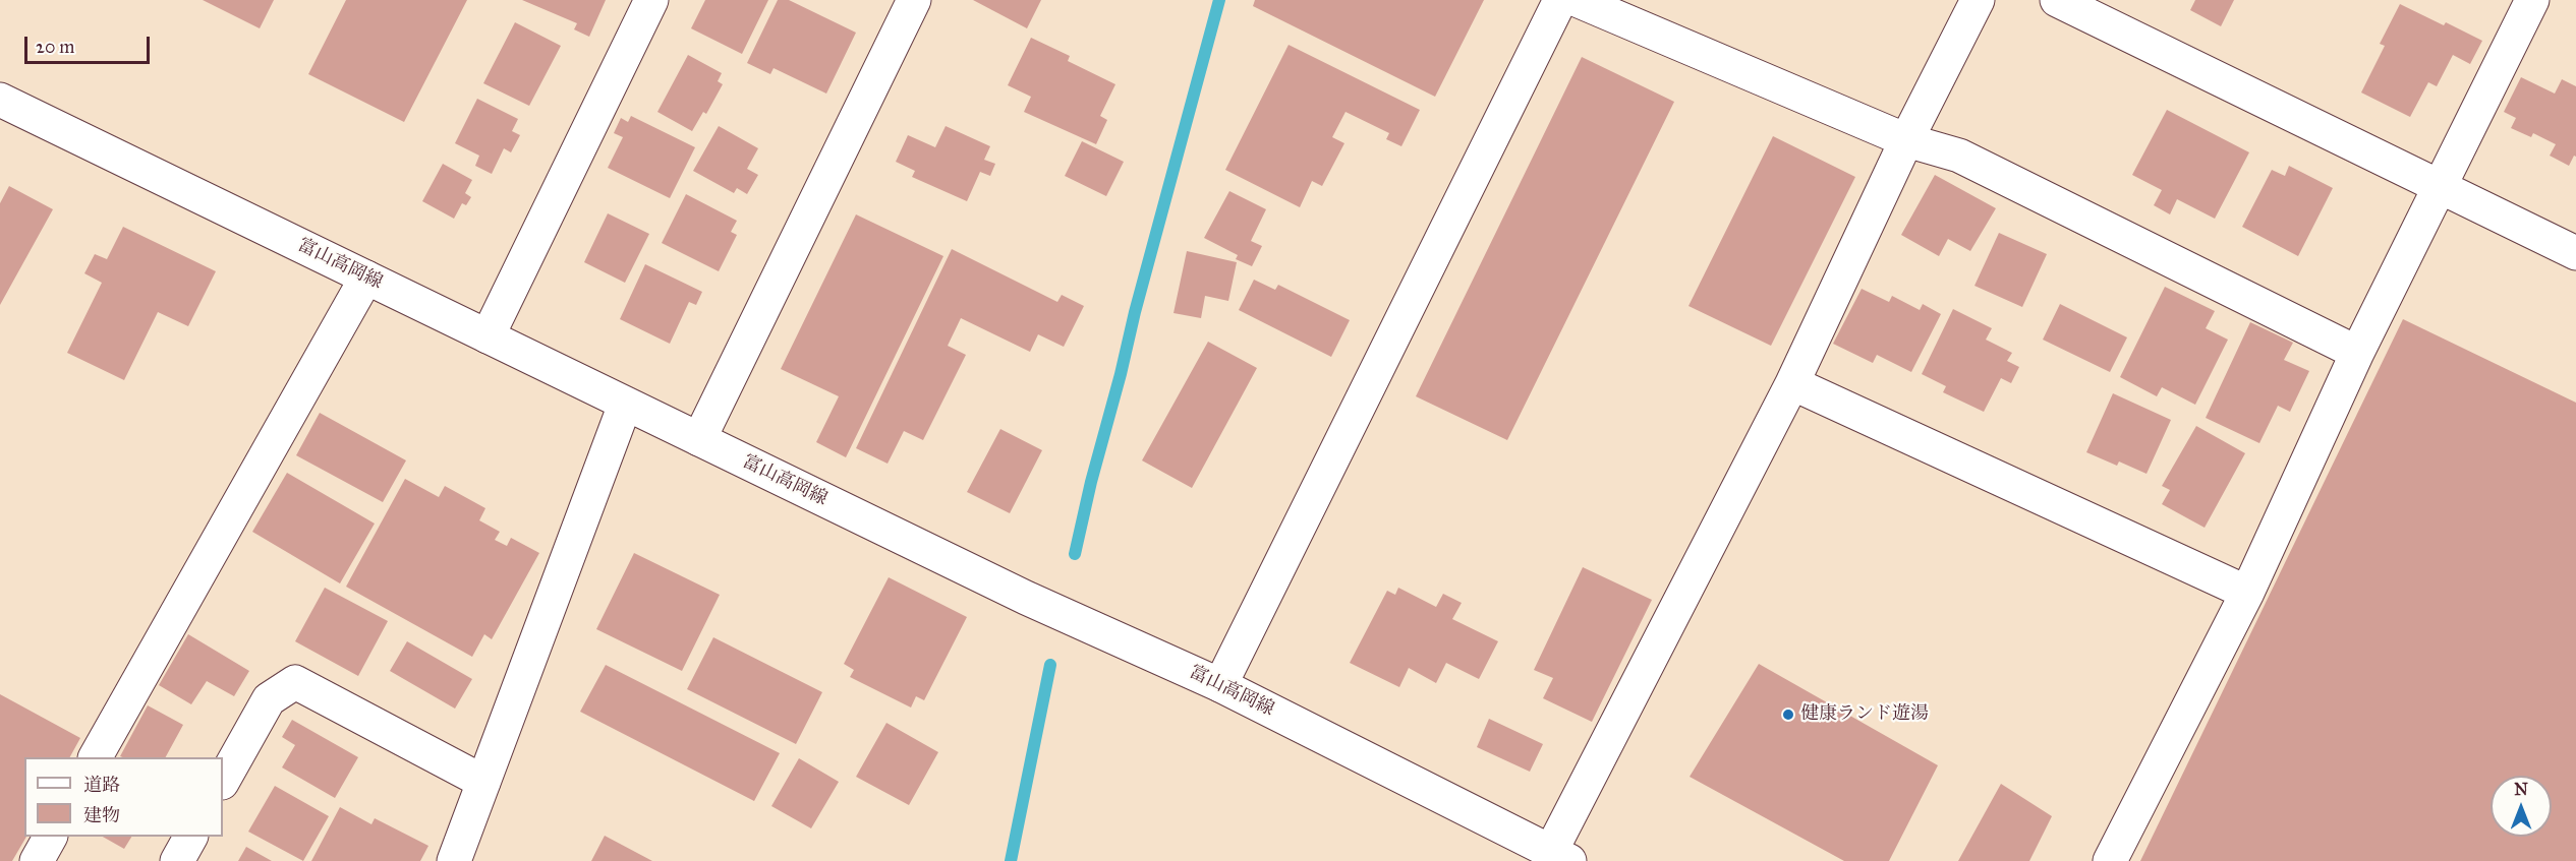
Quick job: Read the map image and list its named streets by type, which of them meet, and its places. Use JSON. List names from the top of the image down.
{
  "streets": {
    "street": ["富山高岡線"]
  },
  "places": ["健康ランド遊湯"],
  "legend": ["道路", "建物"],
  "scale_bar": "20 m",
  "north": "top"
}
